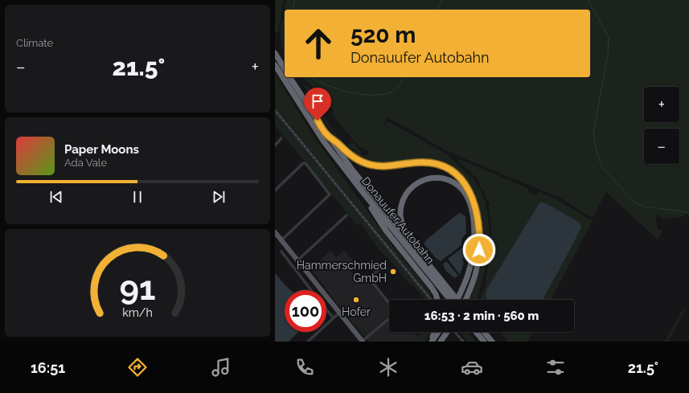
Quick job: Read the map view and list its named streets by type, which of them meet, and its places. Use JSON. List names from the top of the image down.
{
  "streets": {
    "highway": ["Donauufer Autobahn"]
  },
  "places": ["Hammerschmied GmbH", "Hofer"],
  "page": {
    "tile": "Climate",
    "turn": ["520 m", "Donauufer Autobahn"],
    "heat": ["−", "21.5°", "+"],
    "map_buttons": ["+", "−"],
    "song": ["Paper Moons", "Ada Vale"],
    "limit": "100",
    "trip": "16:53 · 2 min · 560 m",
    "tabs": ["16:51", "21.5°"],
    "gauge": ["91", "km/h"]
  }
}
